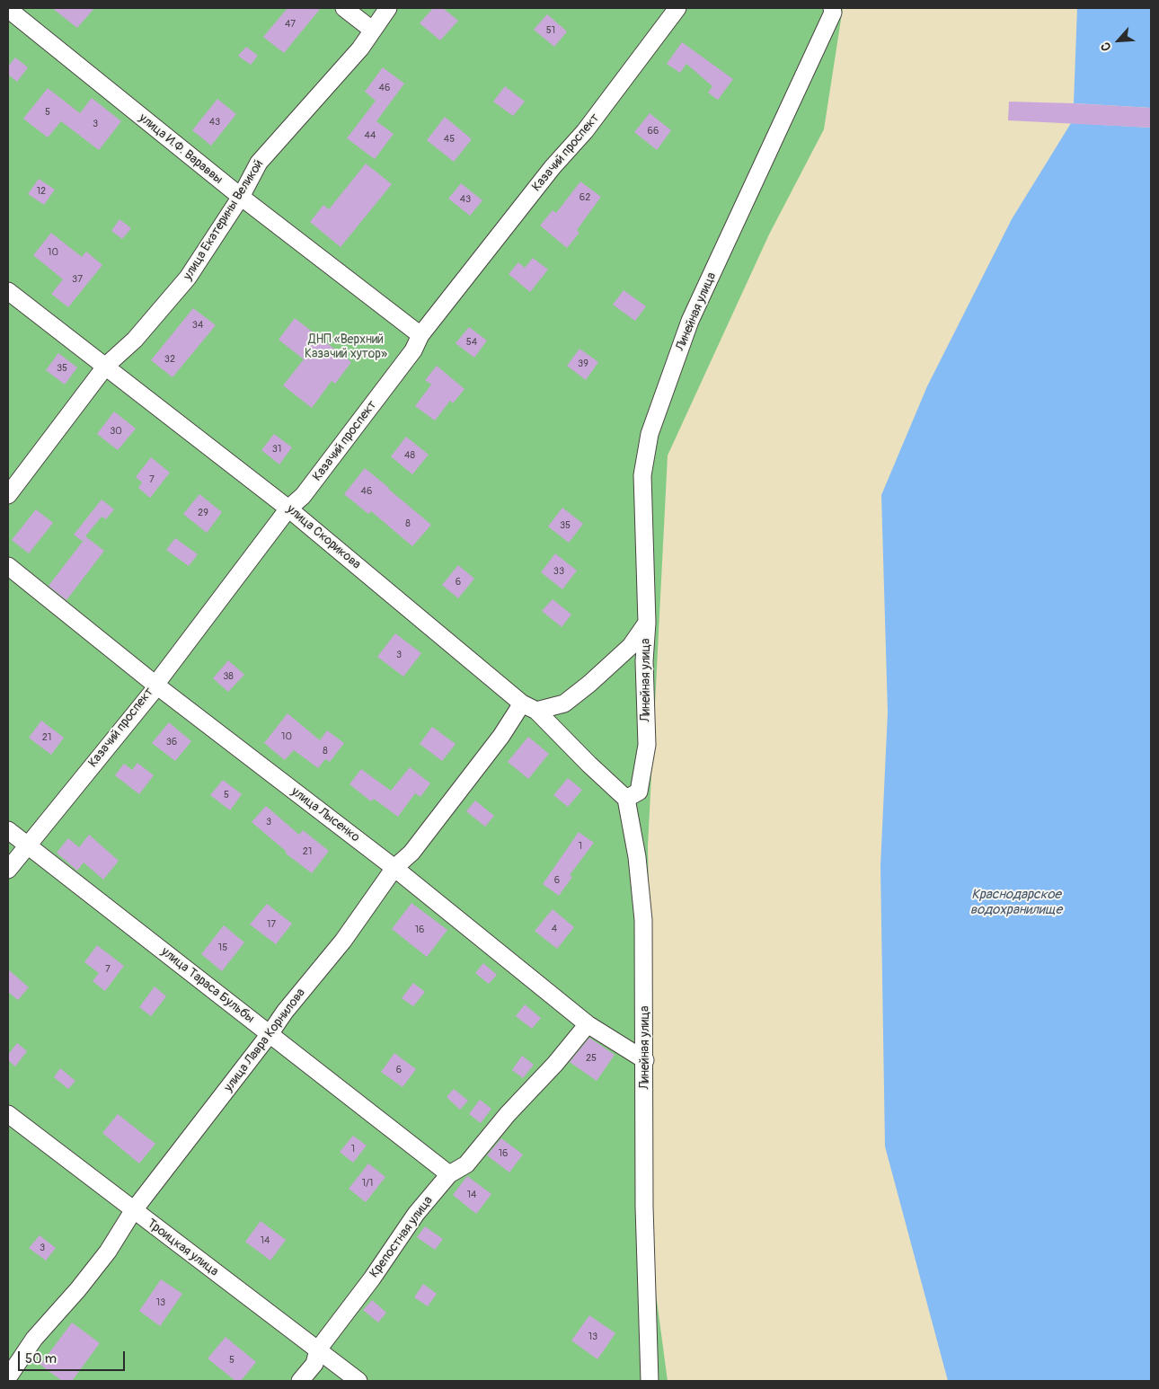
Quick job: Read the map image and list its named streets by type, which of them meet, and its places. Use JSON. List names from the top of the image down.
{
  "streets": {
    "street": [
      "улица И.Ф. Вараввы",
      "Казачий проспект",
      "улица Екатерины Великой",
      "Линейная улица",
      "улица Скорикова",
      "улица Лысенко",
      "улица Тараса Бульбы",
      "улица Лавра Корнилова",
      "Крепостная улица",
      "Троицкая улица"
    ]
  },
  "crossings": [
    ["улица И.Ф. Вараввы", "Казачий проспект"],
    ["улица И.Ф. Вараввы", "улица Екатерины Великой"],
    ["Казачий проспект", "улица Скорикова"],
    ["Казачий проспект", "улица Лысенко"],
    ["Казачий проспект", "улица Тараса Бульбы"],
    ["улица Екатерины Великой", "улица Скорикова"],
    ["Линейная улица", "улица Скорикова"],
    ["Линейная улица", "улица Лысенко"],
    ["улица Скорикова", "улица Лавра Корнилова"],
    ["улица Лысенко", "улица Лавра Корнилова"],
    ["улица Лысенко", "Крепостная улица"],
    ["улица Тараса Бульбы", "улица Лавра Корнилова"],
    ["улица Тараса Бульбы", "Крепостная улица"],
    ["улица Лавра Корнилова", "Троицкая улица"],
    ["Крепостная улица", "Троицкая улица"]
  ],
  "water": ["Краснодарское водохранилище"],
  "parks": ["ДНП «Верхний Казачий хутор»"],
  "house_numbers": [
    "47",
    "51",
    "46",
    "5",
    "43",
    "3",
    "66",
    "44",
    "45",
    "12",
    "62",
    "43",
    "10",
    "37",
    "34",
    "54",
    "32",
    "39",
    "35",
    "30",
    "31",
    "48",
    "7",
    "46",
    "29",
    "8",
    "35",
    "33",
    "6",
    "3",
    "38",
    "10",
    "21",
    "36",
    "8",
    "5",
    "3",
    "1",
    "21",
    "6",
    "17",
    "4",
    "16",
    "15",
    "7",
    "25",
    "6",
    "1",
    "16",
    "1/1",
    "14",
    "14",
    "3",
    "13",
    "13",
    "5"
  ],
  "scale_bar": "50 m",
  "north": "bottom left"
}
